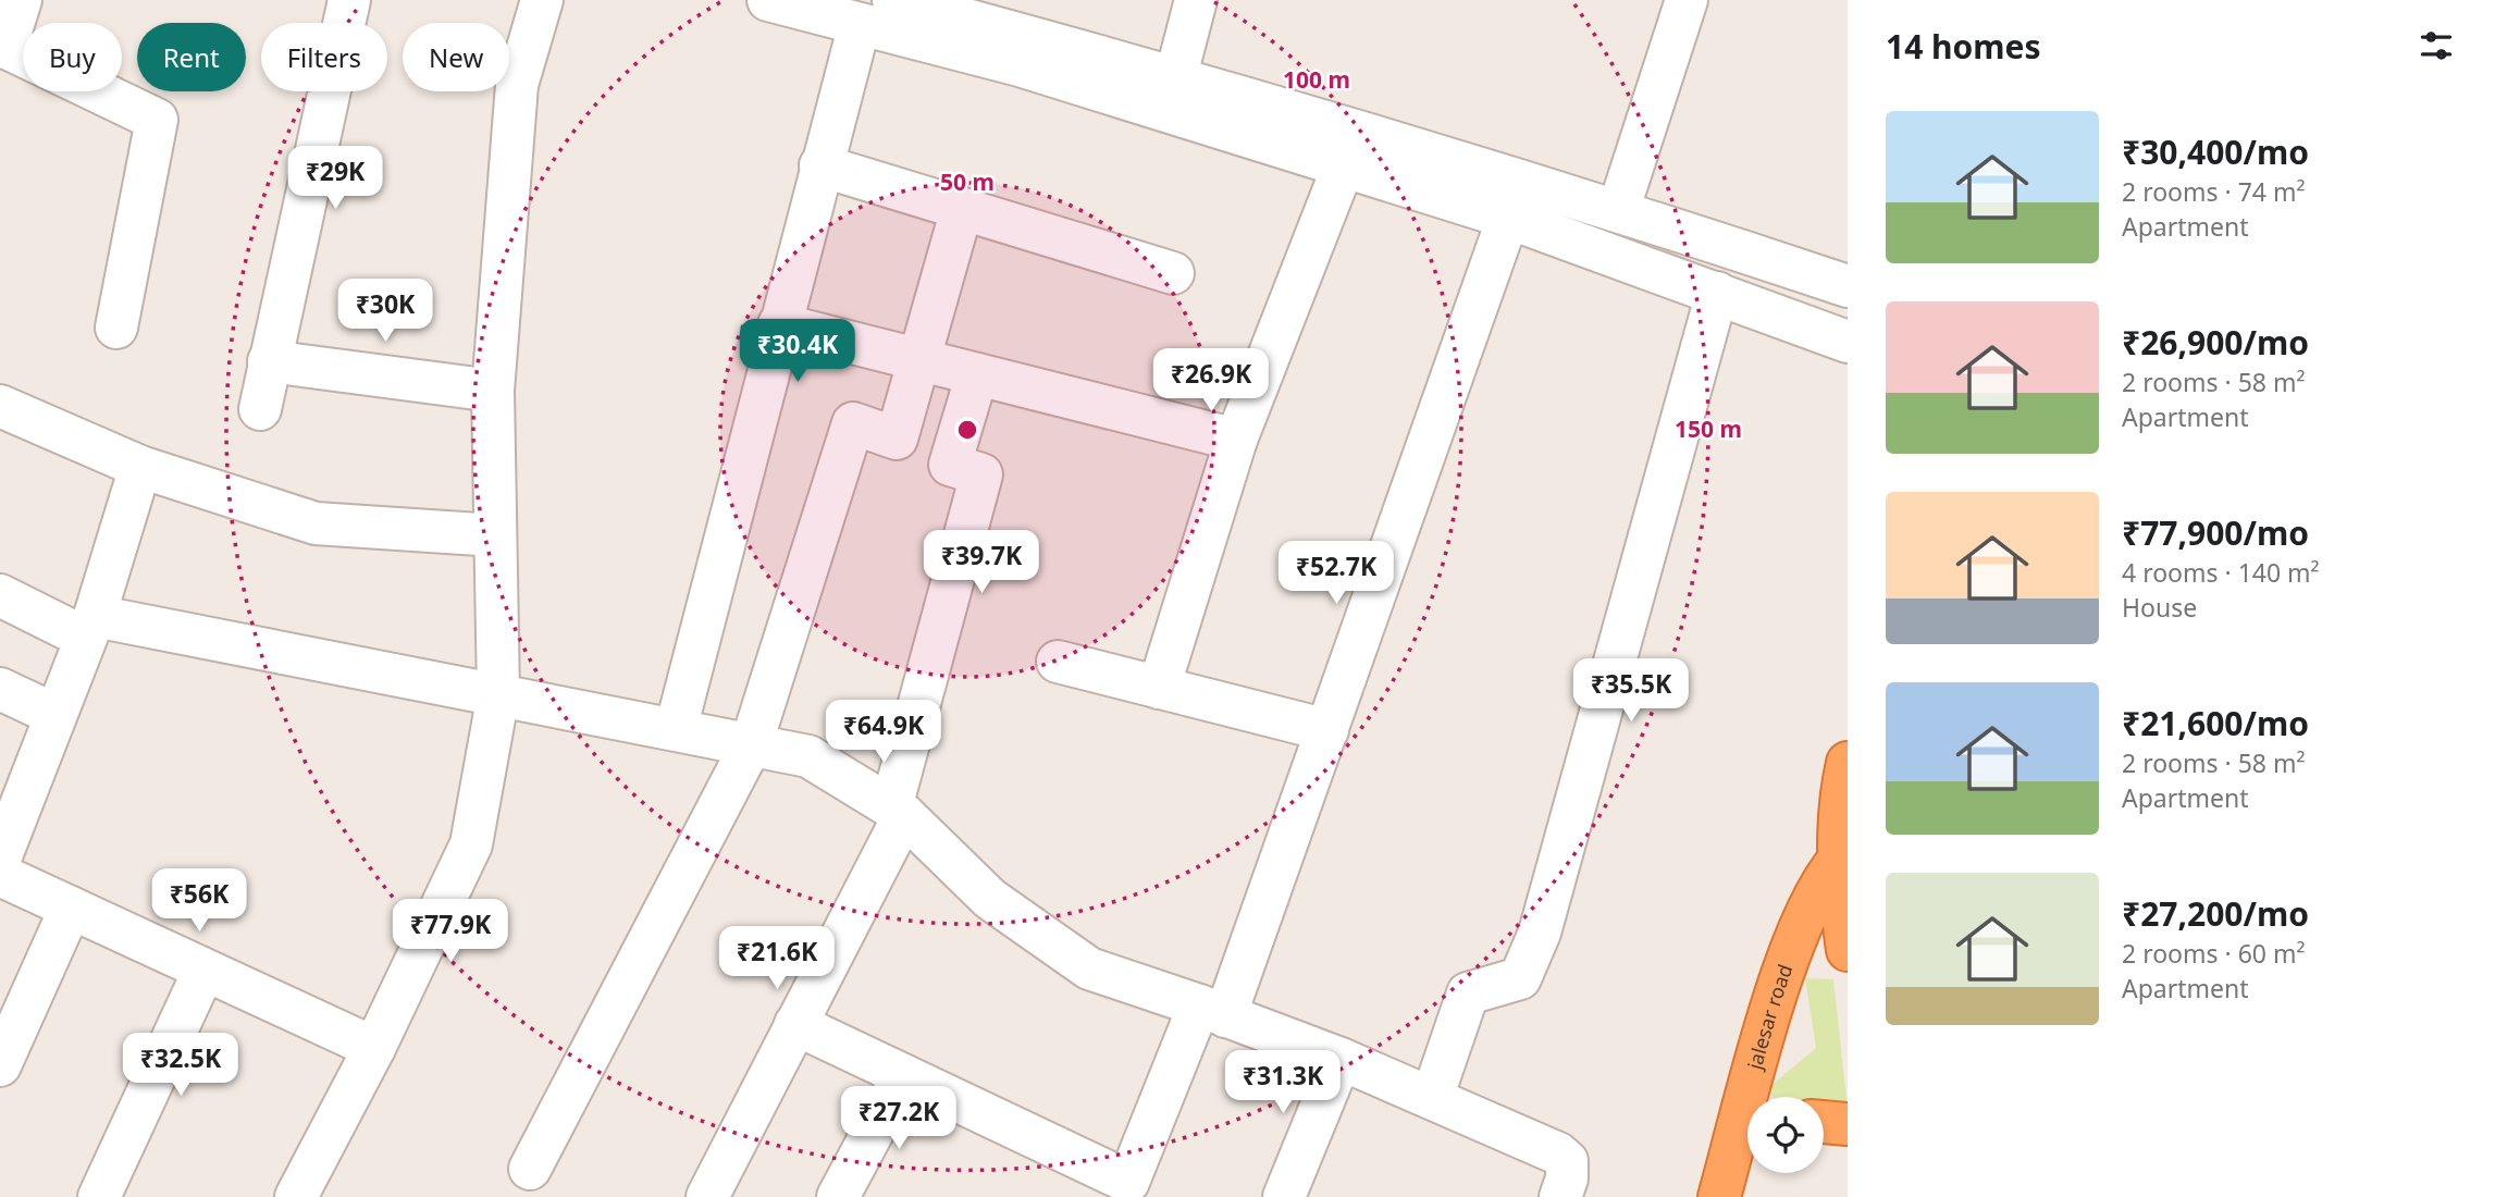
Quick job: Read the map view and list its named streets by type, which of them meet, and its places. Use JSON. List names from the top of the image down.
{
  "streets": {
    "highway": ["jalesar road"]
  },
  "page": {
    "heading": "14 homes",
    "chip": [
      "Buy",
      "Rent",
      "Filters",
      "New"
    ],
    "list": [
      {
        "name": "₹30,400/mo",
        "note": "2 rooms · 74 m² · Apartment"
      },
      {
        "name": "₹26,900/mo",
        "note": "2 rooms · 58 m² · Apartment"
      },
      {
        "name": "₹77,900/mo",
        "note": "4 rooms · 140 m² · House"
      },
      {
        "name": "₹21,600/mo",
        "note": "2 rooms · 58 m² · Apartment"
      },
      {
        "name": "₹27,200/mo",
        "note": "2 rooms · 60 m² · Apartment"
      }
    ],
    "price": [
      "₹29K",
      "₹30K",
      "₹30.4K",
      "₹26.9K",
      "₹39.7K",
      "₹52.7K",
      "₹35.5K",
      "₹64.9K",
      "₹56K",
      "₹77.9K",
      "₹21.6K",
      "₹32.5K",
      "₹31.3K",
      "₹27.2K"
    ]
  },
  "rings": ["100 m", "50 m", "150 m"]
}
